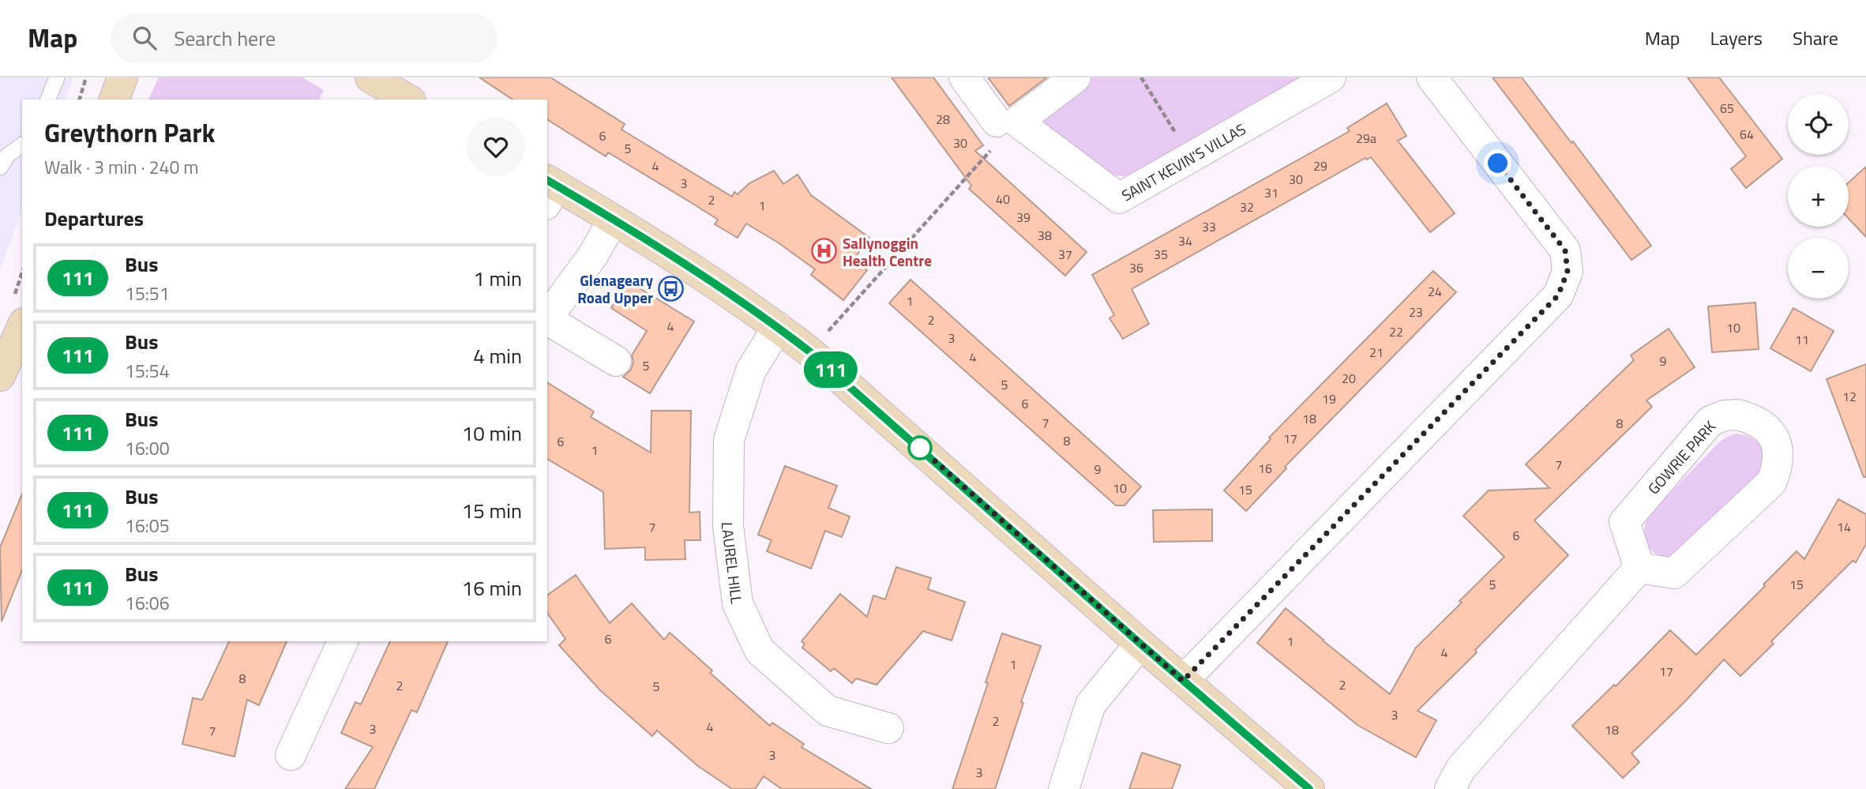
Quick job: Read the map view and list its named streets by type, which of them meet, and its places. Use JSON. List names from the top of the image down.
{
  "streets": {
    "street": ["SAINT KEVIN'S VILLAS", "GOWRIE PARK", "LAUREL HILL"]
  },
  "places": {
    "hospital": ["Sallynoggin Health Centre"],
    "bus stop": ["Glenageary Road Upper"]
  },
  "lines": ["bus line 111"],
  "house_numbers": [
    "65",
    "28",
    "64",
    "6",
    "29a",
    "30",
    "5",
    "4",
    "29",
    "30",
    "3",
    "31",
    "40",
    "2",
    "1",
    "32",
    "39",
    "33",
    "38",
    "34",
    "37",
    "35",
    "36",
    "24",
    "1",
    "23",
    "2",
    "4",
    "10",
    "22",
    "3",
    "11",
    "21",
    "4",
    "9",
    "5",
    "20",
    "5",
    "12",
    "19",
    "6",
    "18",
    "7",
    "8",
    "17",
    "8",
    "6",
    "1",
    "7",
    "16",
    "9",
    "10",
    "15",
    "7",
    "14",
    "6",
    "5",
    "15",
    "6",
    "1",
    "4",
    "1",
    "17",
    "8",
    "2",
    "2",
    "5",
    "3",
    "2",
    "4",
    "3",
    "18",
    "7",
    "3",
    "3"
  ],
  "page": {
    "header": "Map",
    "search": "Search here",
    "nav": ["Map", "Layers", "Share"],
    "on_map": "111",
    "map_buttons": ["+", "−"],
    "heading": [
      ["Greythorn Park", "Walk · 3 min · 240 m"],
      "Departures"
    ],
    "list": [
      {
        "mark": "111",
        "name": "Bus",
        "note": "15:51",
        "value": "1 min"
      },
      {
        "mark": "111",
        "name": "Bus",
        "note": "15:54",
        "value": "4 min"
      },
      {
        "mark": "111",
        "name": "Bus",
        "note": "16:00",
        "value": "10 min"
      },
      {
        "mark": "111",
        "name": "Bus",
        "note": "16:05",
        "value": "15 min"
      },
      {
        "mark": "111",
        "name": "Bus",
        "note": "16:06",
        "value": "16 min"
      }
    ]
  }
}
